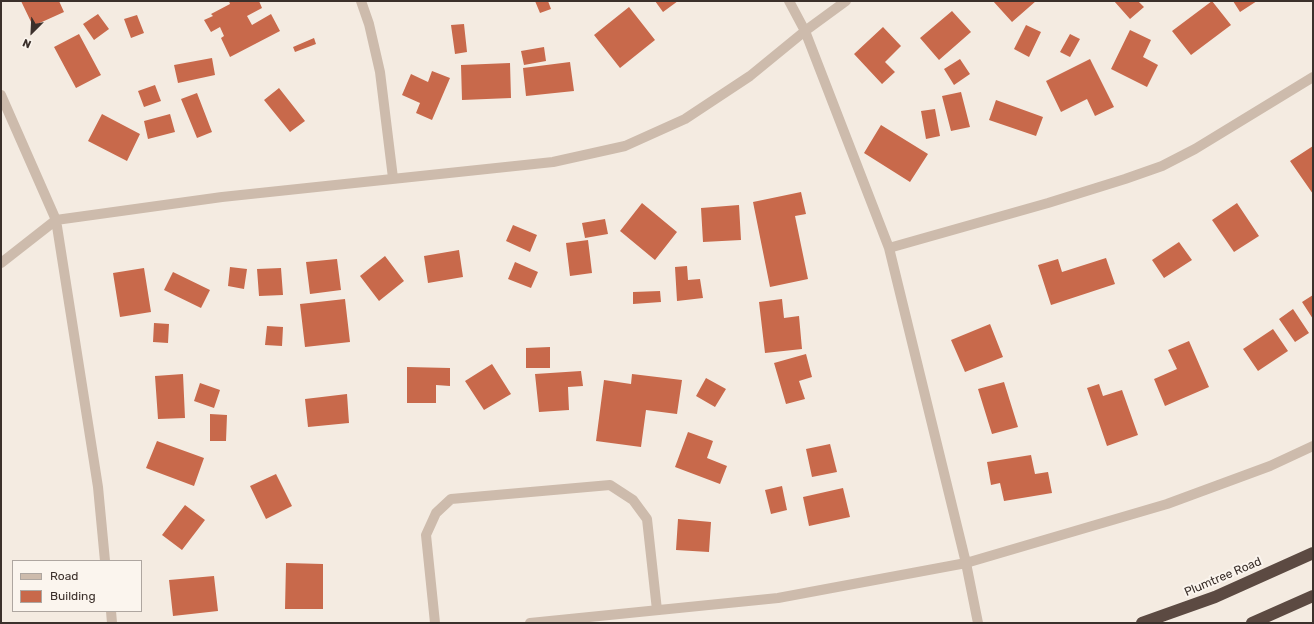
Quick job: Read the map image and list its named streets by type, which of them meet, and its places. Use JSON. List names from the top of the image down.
{
  "streets": {
    "highway": ["Plumtree Road"]
  },
  "legend": ["Road", "Building"],
  "north": "bottom left"
}
